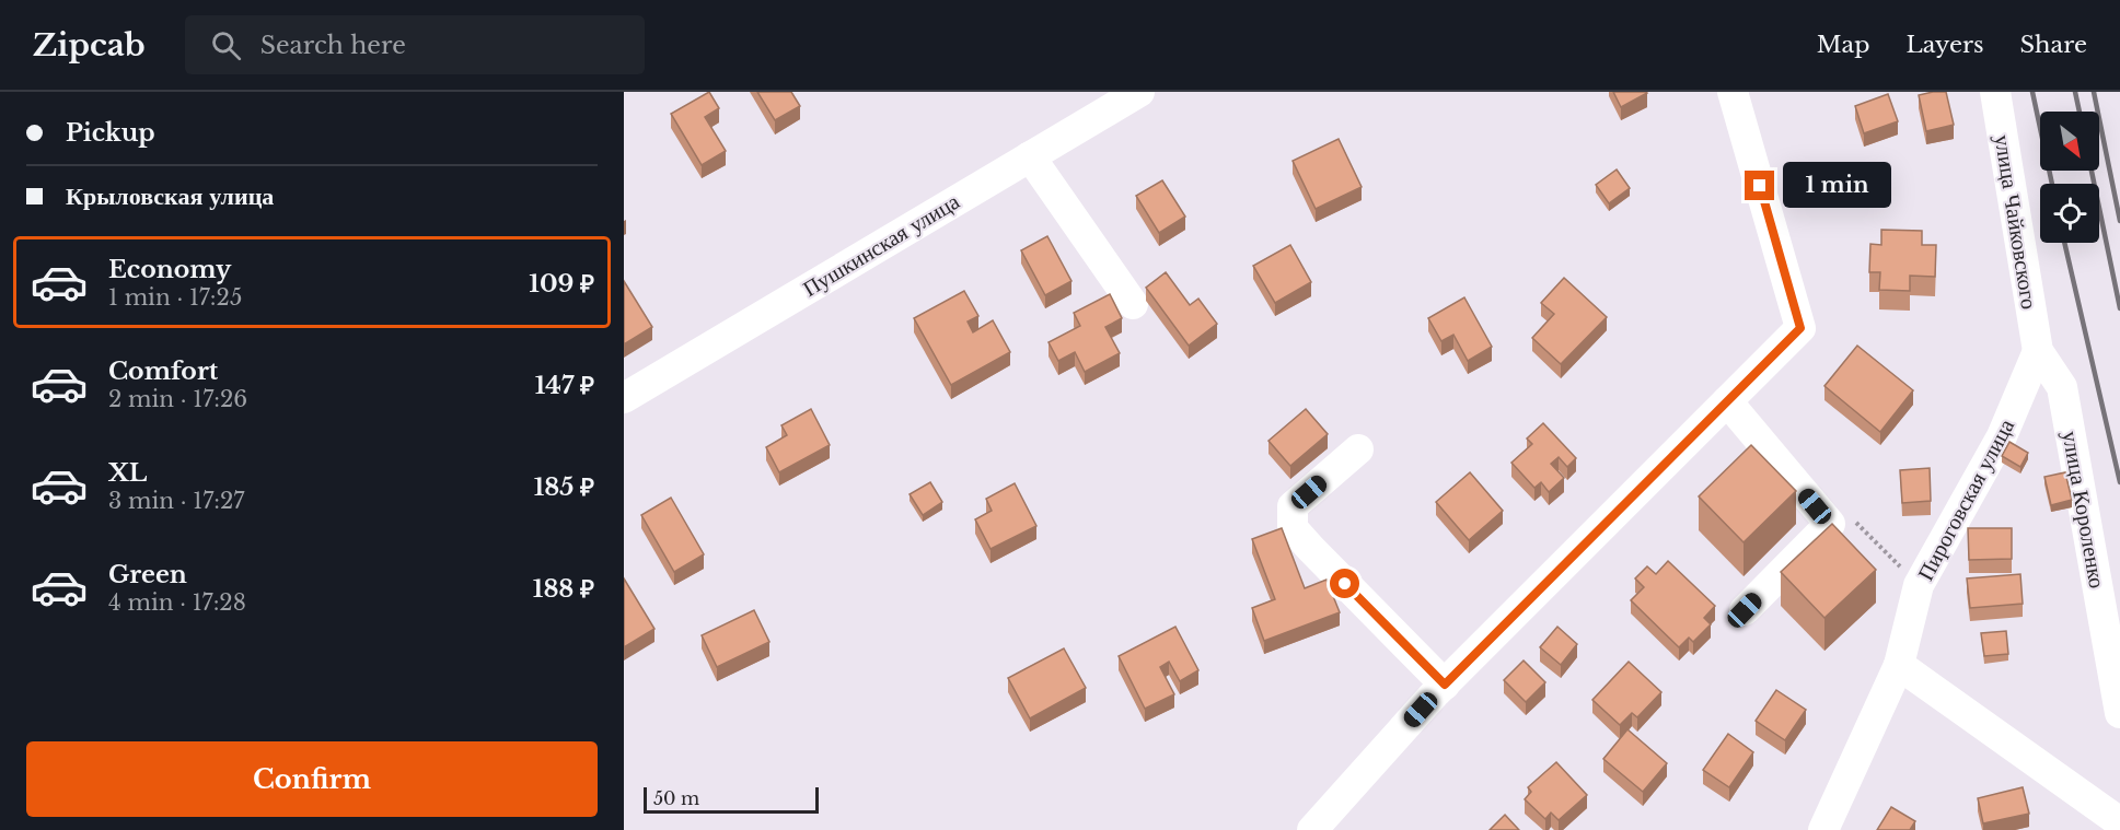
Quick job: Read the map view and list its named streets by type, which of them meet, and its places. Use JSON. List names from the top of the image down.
{
  "streets": {
    "street": [
      "улица Чайковского",
      "Пушкинская улица",
      "Пироговская улица",
      "улица Короленко"
    ]
  },
  "crossings": [
    ["улица Чайковского", "Пироговская улица"],
    ["улица Чайковского", "улица Короленко"],
    ["Пироговская улица", "улица Короленко"]
  ],
  "scale_bar": "50 m",
  "north": "bottom right",
  "page": {
    "header": "Zipcab",
    "search": "Search here",
    "nav": ["Map", "Layers", "Share"],
    "banner": ["Pickup", "Крыловская улица"],
    "bubble": "1 min",
    "list": [
      {
        "name": "Economy",
        "note": "1 min · 17:25",
        "value": "109 ₽"
      },
      {
        "name": "Comfort",
        "note": "2 min · 17:26",
        "value": "147 ₽"
      },
      {
        "name": "XL",
        "note": "3 min · 17:27",
        "value": "185 ₽"
      },
      {
        "name": "Green",
        "note": "4 min · 17:28",
        "value": "188 ₽"
      }
    ],
    "buttons": "Confirm",
    "scale": "50 m"
  }
}
